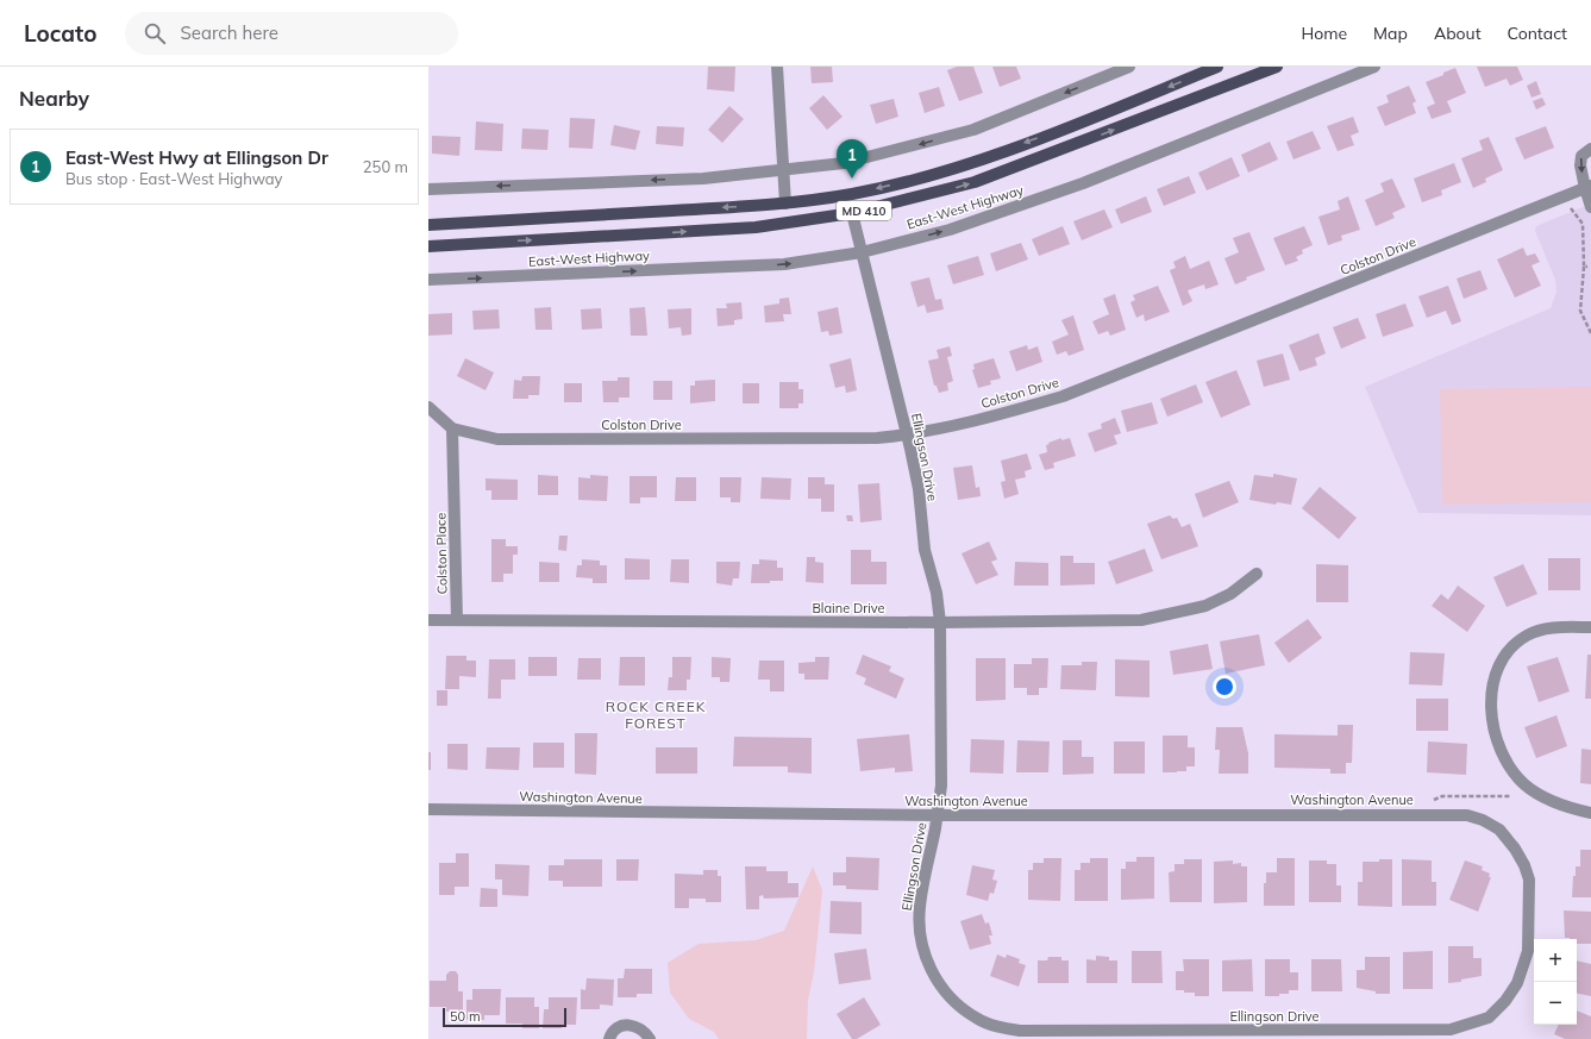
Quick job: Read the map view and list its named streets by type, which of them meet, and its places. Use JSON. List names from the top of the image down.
{
  "streets": {
    "main road": ["East-West Highway", "MD 410"],
    "street": [
      "Colston Drive",
      "Ellingson Drive",
      "Colston Place",
      "Blaine Drive",
      "Washington Avenue"
    ]
  },
  "crossings": [
    ["East-West Highway", "Ellingson Drive"],
    ["Colston Drive", "Ellingson Drive"],
    ["Colston Drive", "Colston Place"],
    ["Ellingson Drive", "Blaine Drive"],
    ["Ellingson Drive", "Washington Avenue"],
    ["Colston Place", "Blaine Drive"]
  ],
  "districts": ["ROCK CREEK FOREST"],
  "scale_bar": "50 m",
  "page": {
    "header": "Locato",
    "search": "Search here",
    "nav": [
      "Home",
      "Map",
      "About",
      "Contact"
    ],
    "heading": "Nearby",
    "list": [
      {
        "mark": "1",
        "name": "East-West Hwy at Ellingson Dr",
        "note": "Bus stop · East-West Highway",
        "value": "250 m"
      }
    ],
    "pins": "1",
    "map_buttons": ["+", "−"],
    "scale": "50 m"
  }
}
